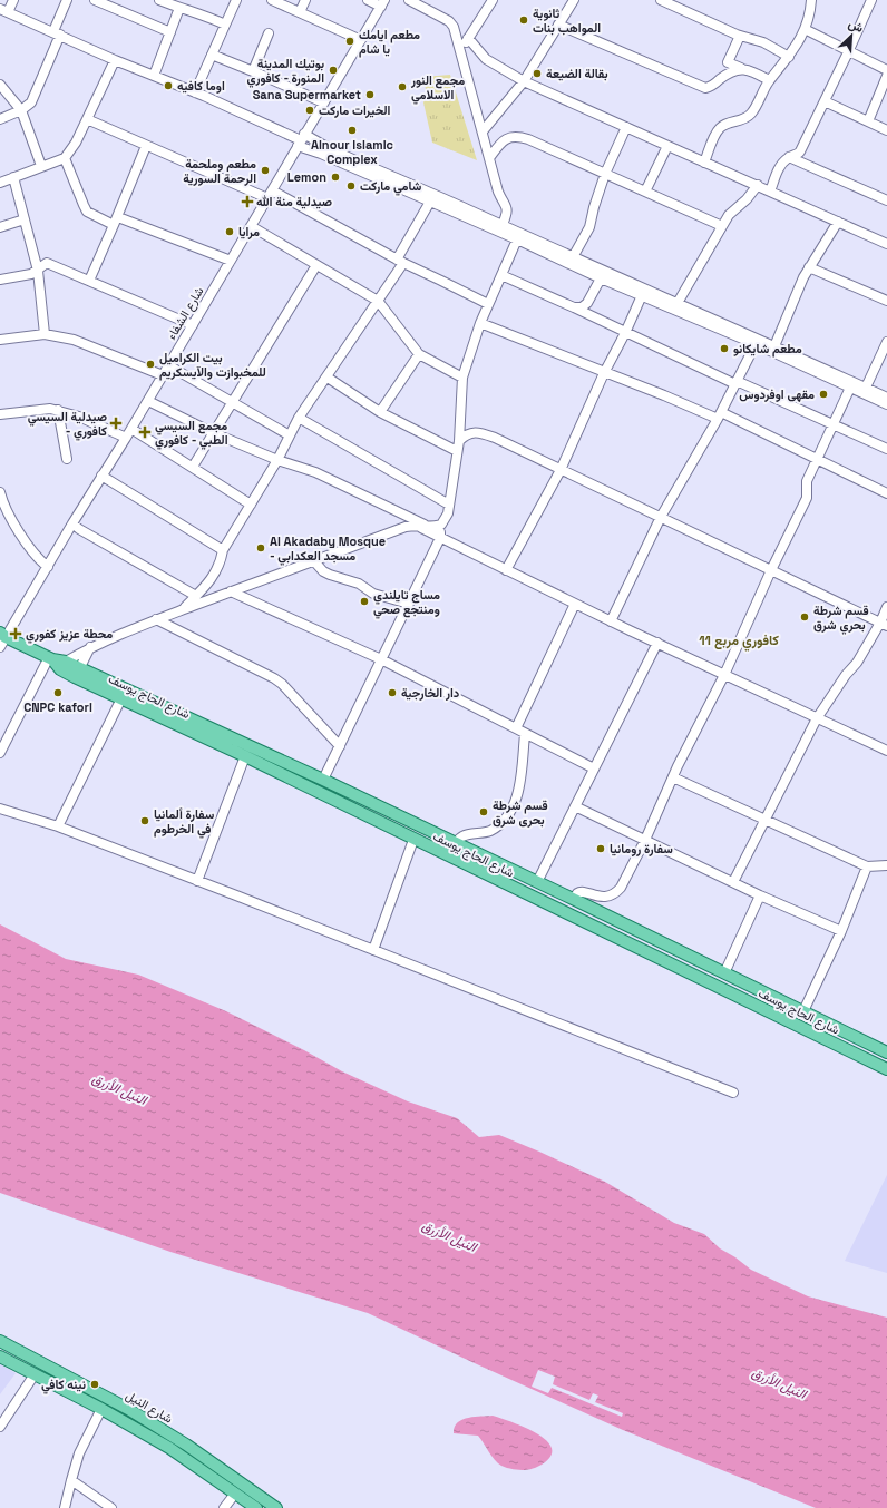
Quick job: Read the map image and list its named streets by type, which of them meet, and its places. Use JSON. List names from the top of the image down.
{
  "streets": {
    "main road": ["شارع الحاج يوسف", "شارع النيل"],
    "street": ["شارع الشفاء"]
  },
  "crossings": [
    ["شارع الشفاء", "شارع الحاج يوسف"]
  ],
  "districts": ["كافوري مربع 11"],
  "water": ["النيل الأزرق"],
  "places": {
    "other": [
      "ثانوية المواهب بنات",
      "مطعم ايامك يا شام",
      "بوتيك المدينة المنورة - كافوري",
      "بقالة الضيعة",
      "اوما كافيه",
      "مجمع النور الاسلامي",
      "Sana Supermarket",
      "الخيرات ماركت",
      "Alnour Islamic Complex",
      "مطعم وملحمة الرحمة السورية",
      "Lemon",
      "شامي ماركت",
      "مرايا",
      "مطعم شايكانو",
      "بيت الكراميل للمخبوازت والآيسكريم",
      "مقهى اوفردوس",
      "Al Akadaby Mosque - مسجد العكدابي",
      "مساج تايلندي ومنتجع صحي",
      "قسم شرطة بحري شرق",
      "CNPC kafori",
      "دار الخارجية",
      "قسم شرطة بحرى شرق",
      "سفارة ألمانيا في الخرطوم",
      "سفارة رومانيا",
      "نينه كافي"
    ],
    "health": [
      "صيدلية منة الله",
      "صيدلية السيسي - كافوري",
      "مجمع السيسي الطبي - كافوري",
      "محطة عزيز كفوري"
    ]
  },
  "north": "top right"
}
